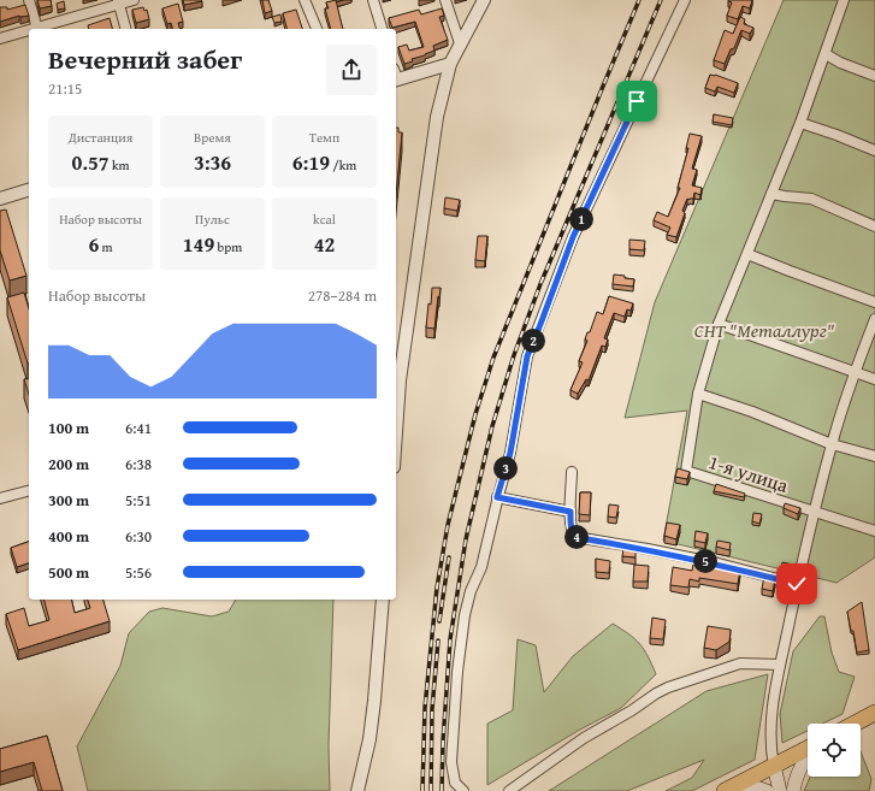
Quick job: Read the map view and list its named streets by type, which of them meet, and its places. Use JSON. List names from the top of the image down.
{
  "streets": {
    "street": ["1-я улица"]
  },
  "parks": ["СНТ \"Металлург\""],
  "page": {
    "heading": ["Вечерний забег", "21:15"],
    "stats": [
      ["Дистанция", "0.57 km"],
      ["Время", "3:36"],
      ["Темп", "6:19 /km"],
      ["Набор высоты", "6 m"],
      ["Пульс", "149 bpm"],
      ["kcal", "42"]
    ],
    "pins": [
      "1",
      "2",
      "3",
      "4",
      "5"
    ],
    "chart": ["Набор высоты", "278–284 m"],
    "list": [
      {
        "name": "100 m",
        "note": "6:41"
      },
      {
        "name": "200 m",
        "note": "6:38"
      },
      {
        "name": "300 m",
        "note": "5:51"
      },
      {
        "name": "400 m",
        "note": "6:30"
      },
      {
        "name": "500 m",
        "note": "5:56"
      }
    ]
  }
}
